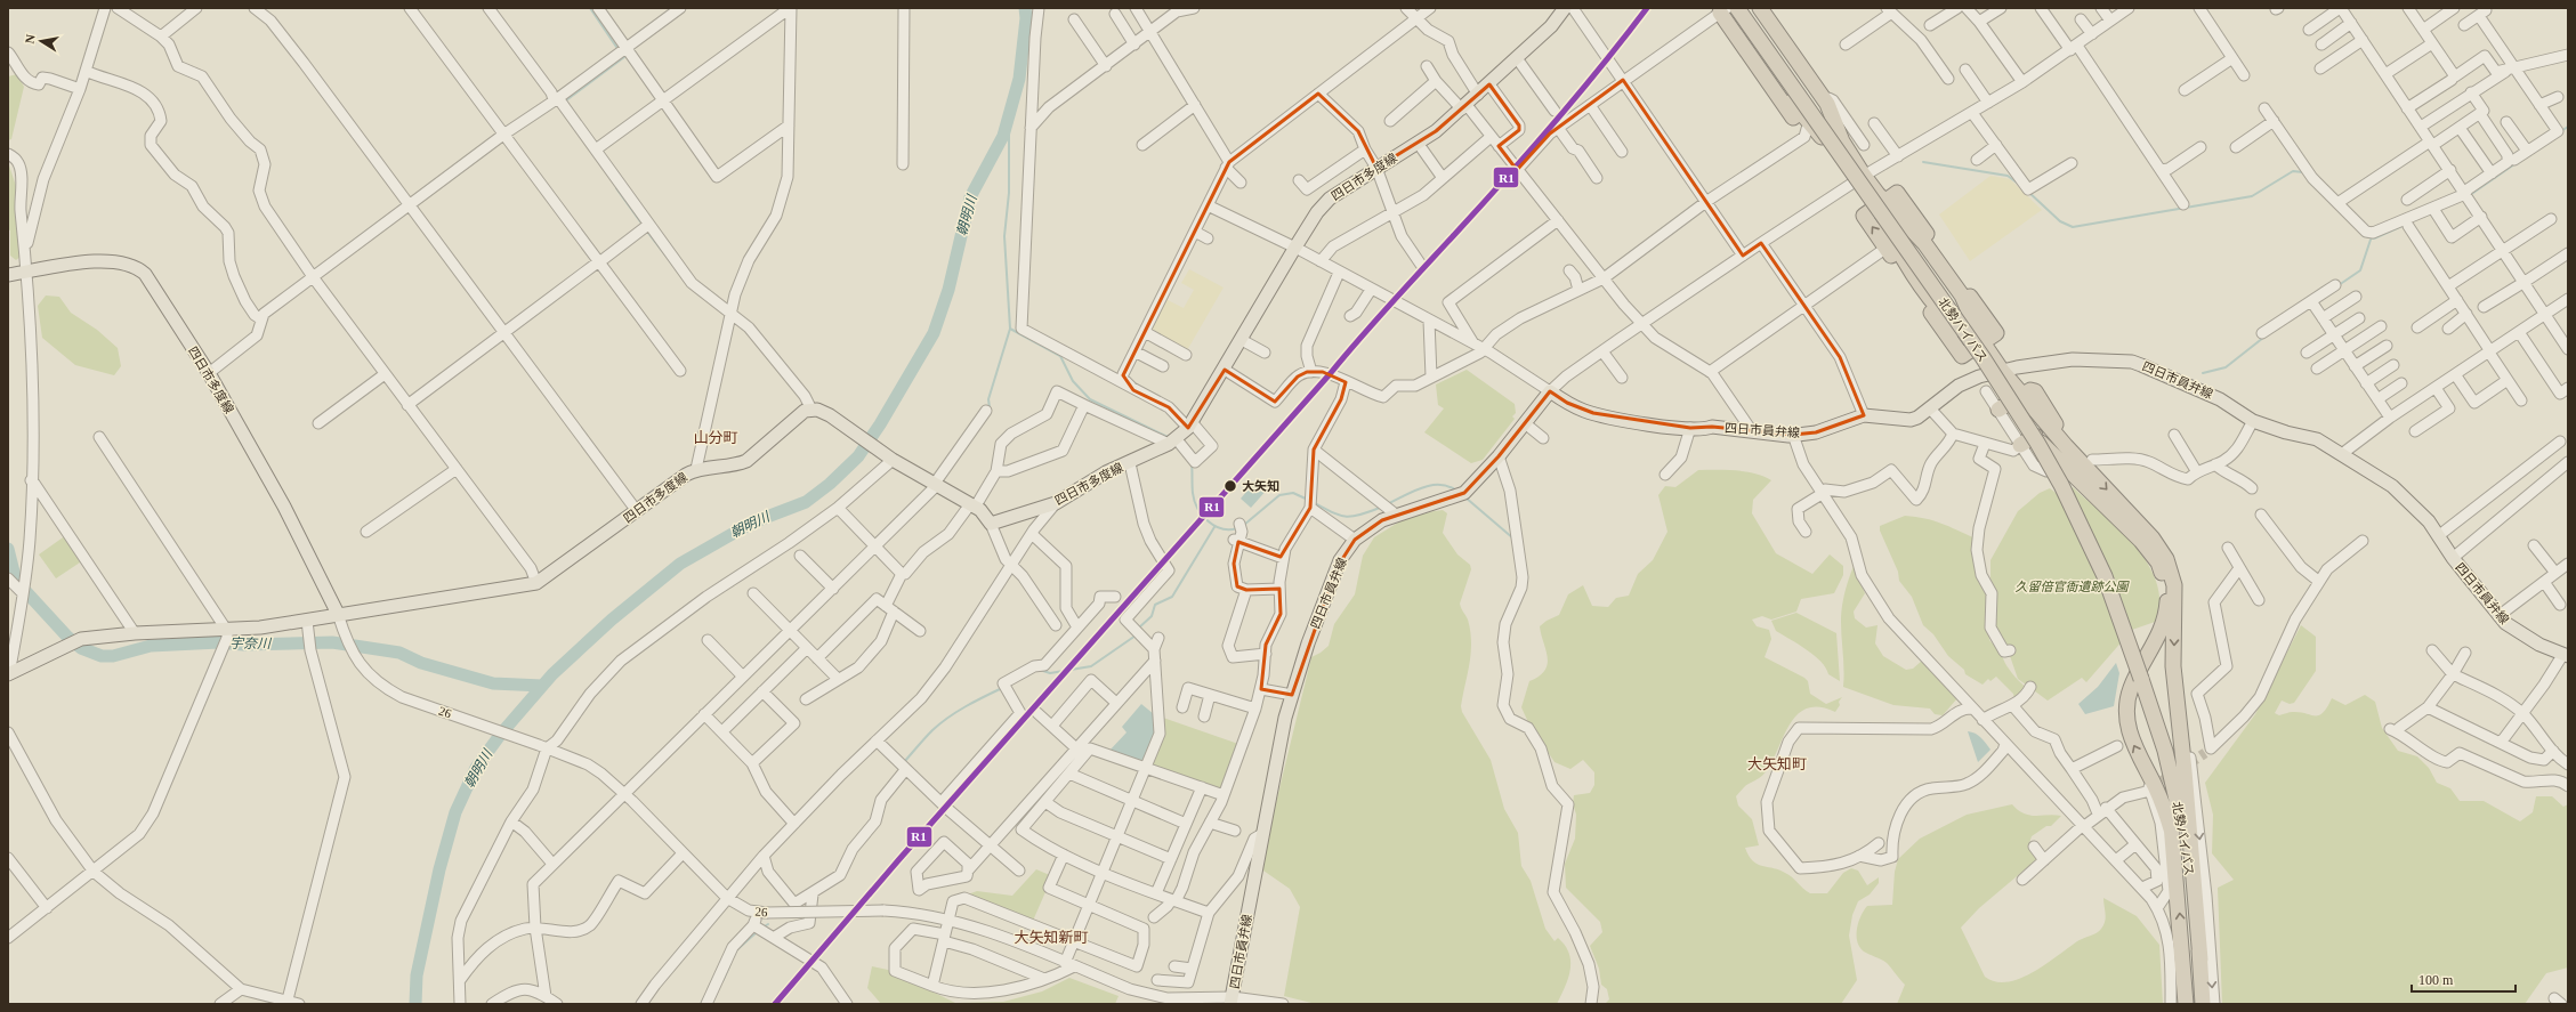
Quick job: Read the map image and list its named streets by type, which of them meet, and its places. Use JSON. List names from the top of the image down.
{
  "streets": {
    "highway": ["北勢バイパス"],
    "main road": ["四日市多度線", "四日市員弁線"],
    "street": ["26"]
  },
  "crossings": [
    ["四日市多度線", "26"],
    ["四日市員弁線", "26"]
  ],
  "districts": ["山分町", "大矢知町", "大矢知新町"],
  "water": ["朝明川", "宇奈川"],
  "parks": ["久留倍官衙遺跡公園"],
  "places": ["大矢知"],
  "lines": ["transit line R1"],
  "scale_bar": "100 m",
  "north": "left"
}
